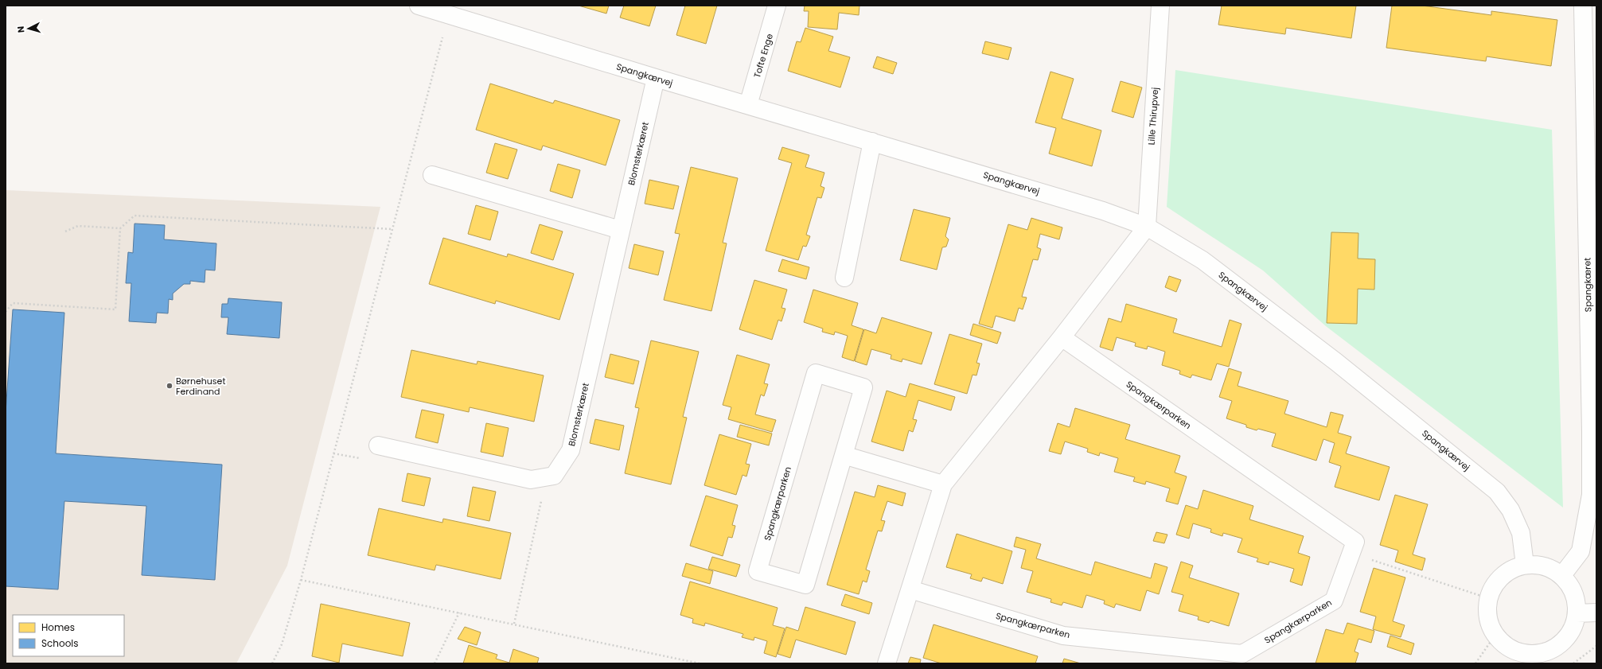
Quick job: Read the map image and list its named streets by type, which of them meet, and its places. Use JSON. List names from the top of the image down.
{
  "streets": {
    "street": [
      "Tofte Enge",
      "Spangkærvej",
      "Lille Thirupvej",
      "Blomsterkæret",
      "Spangkæret",
      "Spangkærparken"
    ]
  },
  "crossings": [
    ["Tofte Enge", "Spangkærvej"],
    ["Spangkærvej", "Lille Thirupvej"],
    ["Spangkærvej", "Blomsterkæret"],
    ["Spangkærvej", "Spangkæret"]
  ],
  "places": ["Børnehuset Ferdinand"],
  "legend": ["Homes", "Schools"],
  "north": "left"
}
